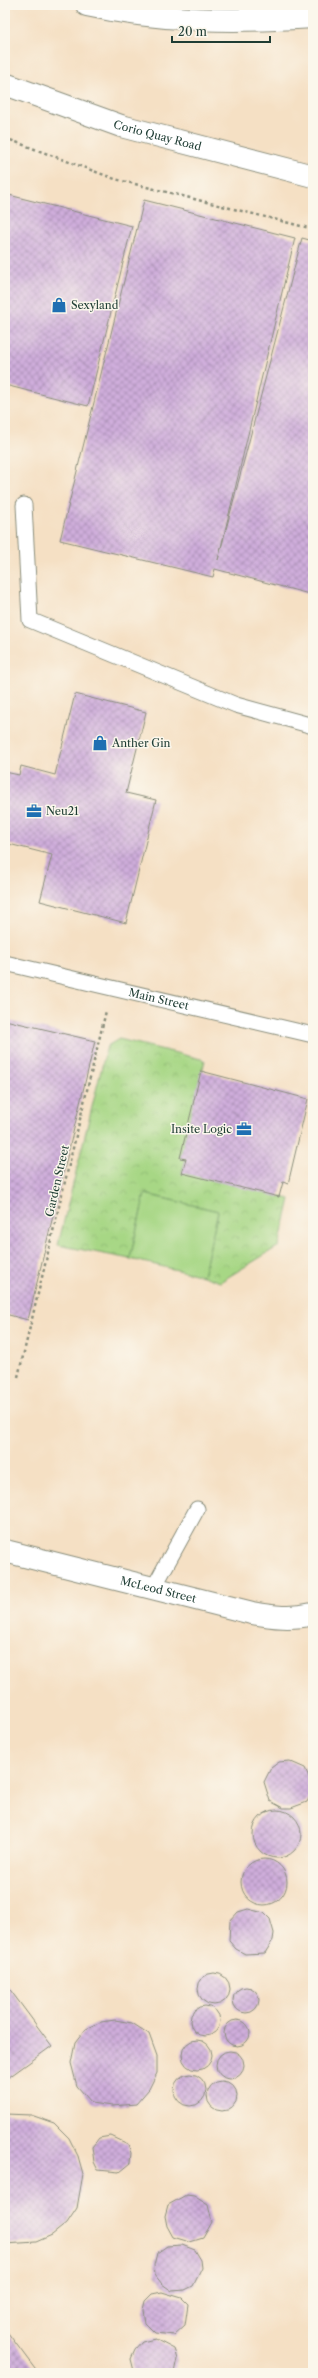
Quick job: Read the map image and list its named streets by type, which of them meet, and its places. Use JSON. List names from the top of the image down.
{
  "streets": {
    "main road": ["Corio Quay Road", "McLeod Street"],
    "lane": ["Main Street"],
    "path": ["Garden Street"]
  },
  "crossings": [
    ["Main Street", "Garden Street"]
  ],
  "places": {
    "shop": ["Sexyland", "Anther Gin"],
    "office": ["Neu21", "Insite Logic"]
  },
  "scale_bar": "20 m"
}
